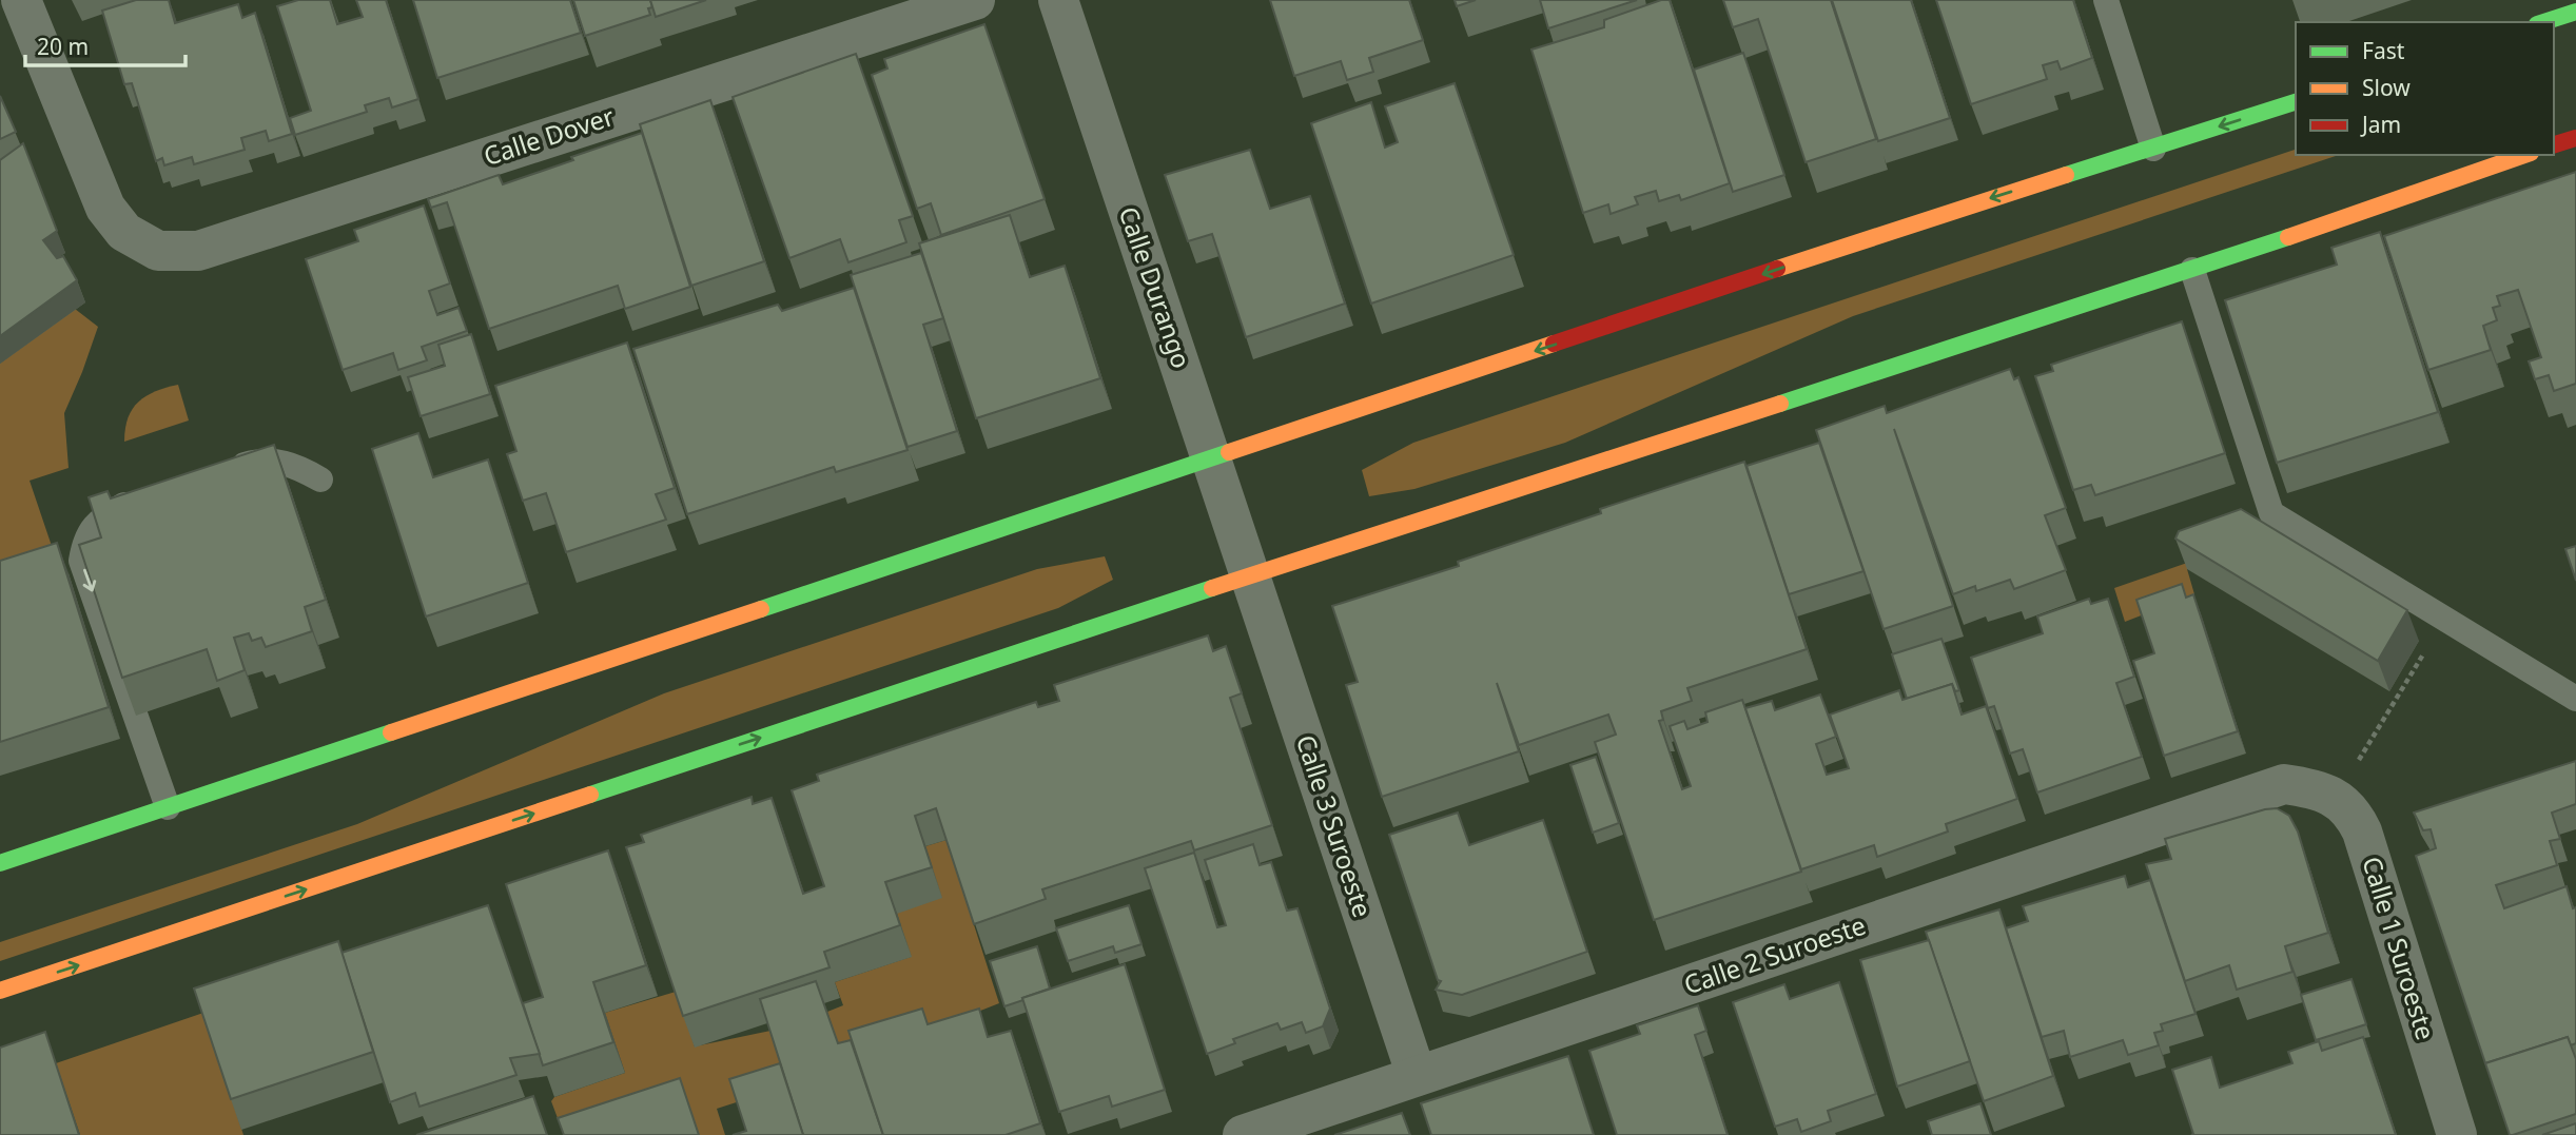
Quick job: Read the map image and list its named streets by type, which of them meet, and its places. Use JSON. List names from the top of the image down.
{
  "streets": {
    "street": [
      "Calle Dover",
      "Calle Durango",
      "Calle 3 Suroeste",
      "Calle 1 Suroeste",
      "Calle 2 Suroeste"
    ]
  },
  "crossings": [
    ["Calle Durango", "Calle 3 Suroeste"],
    ["Calle 3 Suroeste", "Calle 2 Suroeste"],
    ["Calle 1 Suroeste", "Calle 2 Suroeste"]
  ],
  "legend": ["Fast", "Slow", "Jam"],
  "scale_bar": "20 m"
}
